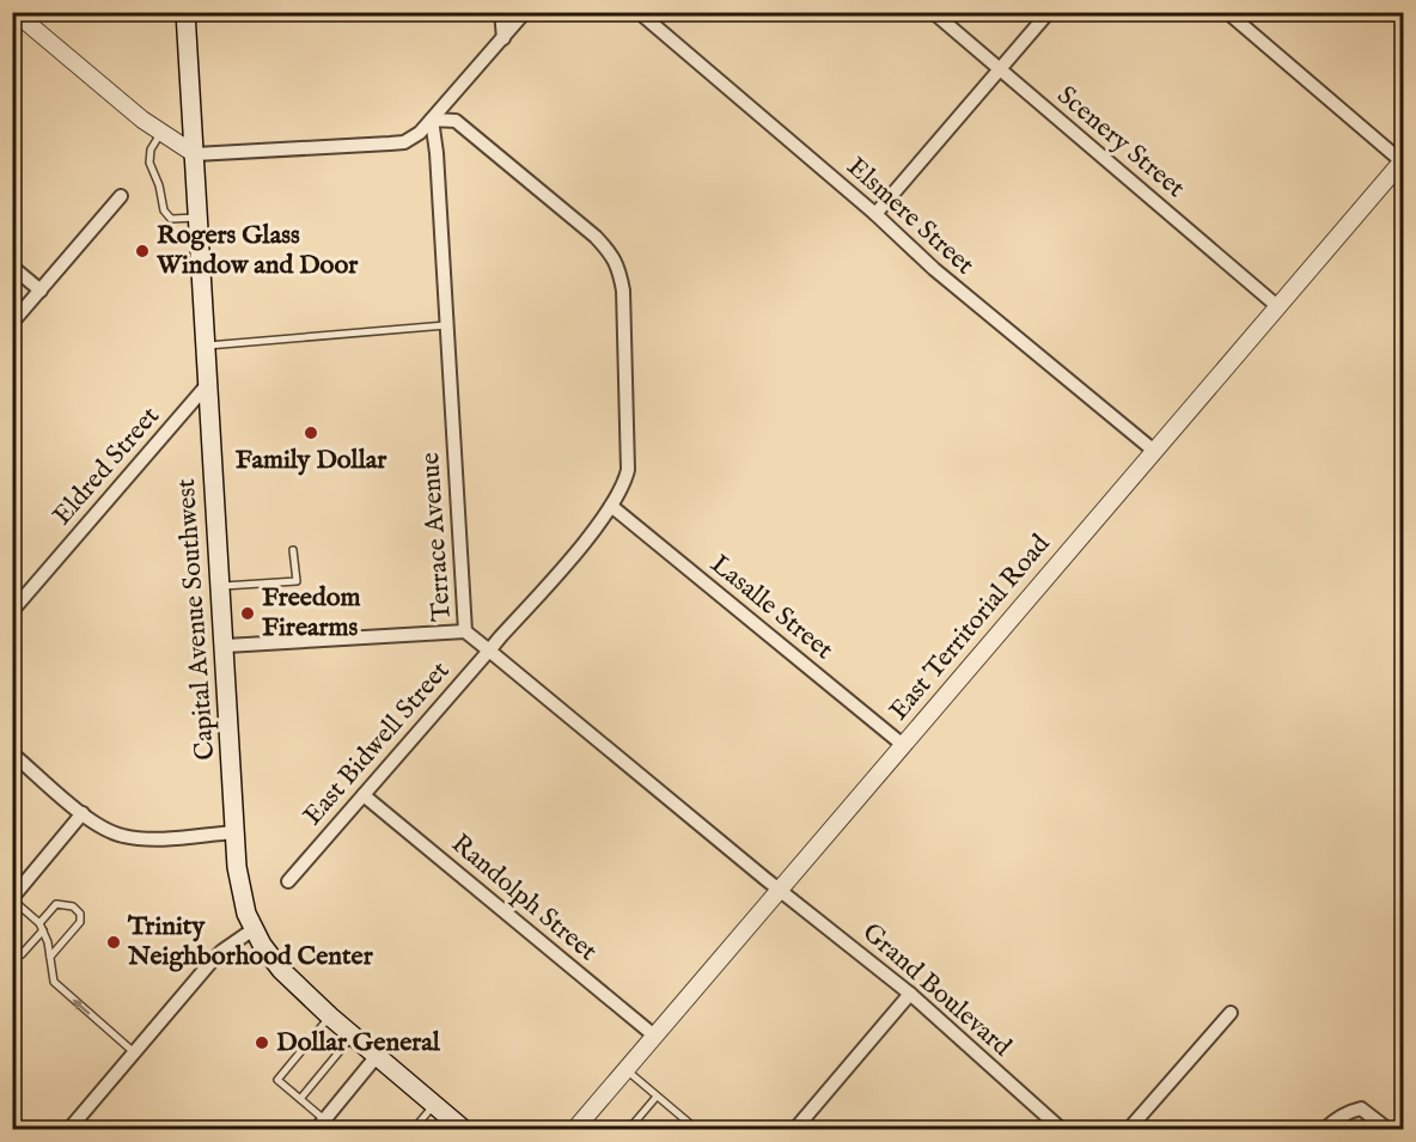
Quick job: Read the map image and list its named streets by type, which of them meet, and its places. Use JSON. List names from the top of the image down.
{
  "streets": {
    "main road": ["Capital Avenue Southwest"],
    "street": [
      "Scenery Street",
      "Elsmere Street",
      "Eldred Street",
      "Terrace Avenue",
      "Lasalle Street",
      "East Territorial Road",
      "East Bidwell Street",
      "Randolph Street",
      "Grand Boulevard"
    ]
  },
  "crossings": [
    ["Scenery Street", "East Territorial Road"],
    ["Elsmere Street", "East Territorial Road"],
    ["Eldred Street", "Capital Avenue Southwest"],
    ["Terrace Avenue", "East Territorial Road"],
    ["Terrace Avenue", "East Bidwell Street"],
    ["Terrace Avenue", "Grand Boulevard"],
    ["Lasalle Street", "East Territorial Road"],
    ["Lasalle Street", "East Bidwell Street"],
    ["East Territorial Road", "Randolph Street"],
    ["East Territorial Road", "Grand Boulevard"],
    ["East Bidwell Street", "Randolph Street"]
  ],
  "places": [
    "Rogers Glass Window and Door",
    "Family Dollar",
    "Freedom Firearms",
    "Trinity Neighborhood Center",
    "Dollar General"
  ]
}
